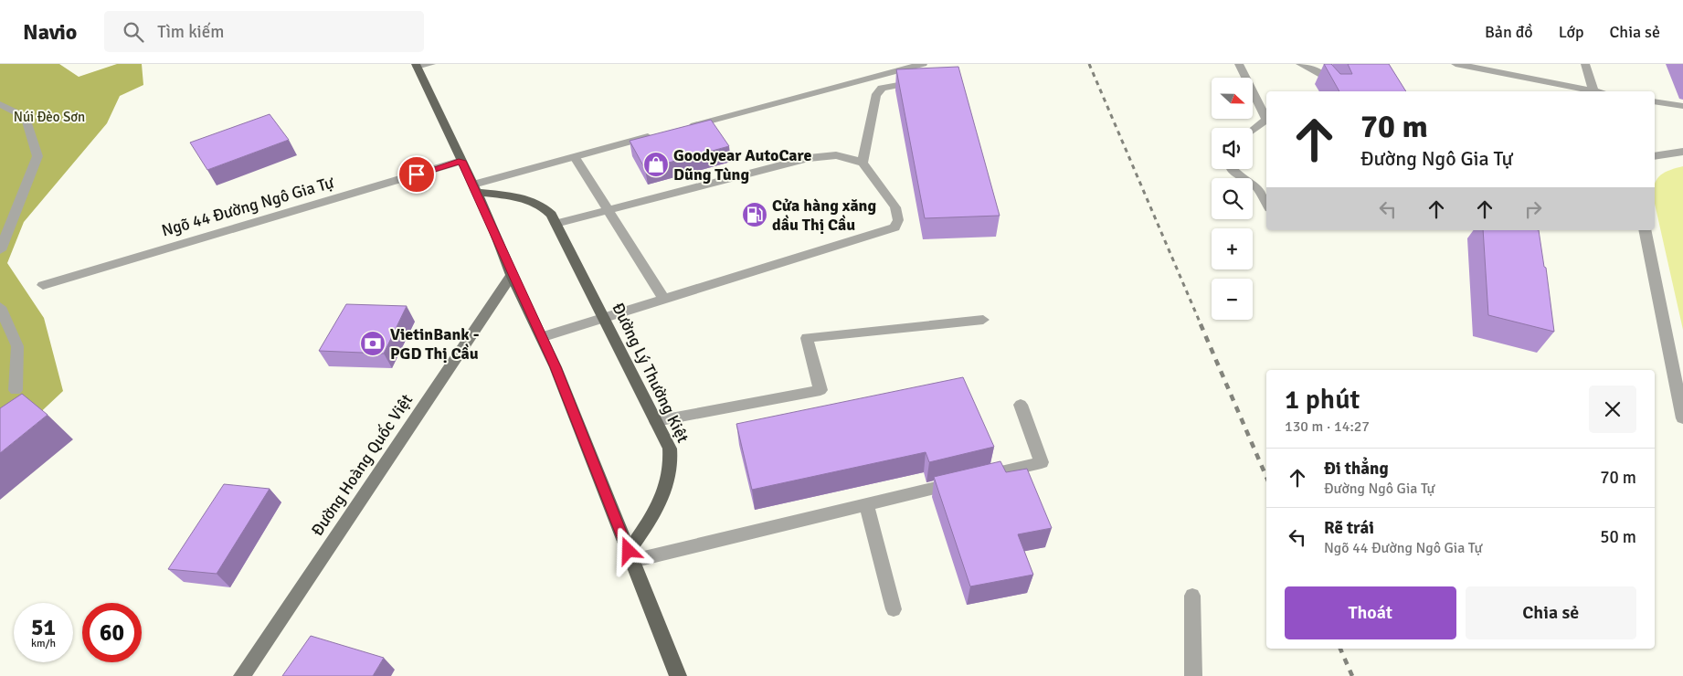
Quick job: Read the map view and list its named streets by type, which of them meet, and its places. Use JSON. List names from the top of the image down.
{
  "streets": {
    "main road": ["Đường Lý Thường Kiệt", "Đường Hoàng Quốc Việt"],
    "street": ["Ngõ 44 Đường Ngô Gia Tự"]
  },
  "parks": ["Núi Đèo Sơn"],
  "places": {
    "shop": ["Goodyear AutoCare Dũng Tùng"],
    "fuel station": ["Cửa hàng xăng dầu Thị Cầu"],
    "bank": ["VietinBank - PGD Thị Cầu"]
  },
  "north": "right",
  "page": {
    "header": "Navio",
    "search": "Tìm kiếm",
    "nav": ["Bản đồ", "Lớp", "Chia sẻ"],
    "map_buttons": ["+", "−"],
    "turn": ["70 m", "Đường Ngô Gia Tự"],
    "heading": ["1 phút", "130 m · 14:27"],
    "list": [
      {
        "name": "Đi thẳng",
        "note": "Đường Ngô Gia Tự",
        "value": "70 m"
      },
      {
        "name": "Rẽ trái",
        "note": "Ngõ 44 Đường Ngô Gia Tự",
        "value": "50 m"
      }
    ],
    "buttons": ["Thoát", "Chia sẻ"],
    "speed": "51 km/h",
    "limit": "60"
  }
}
